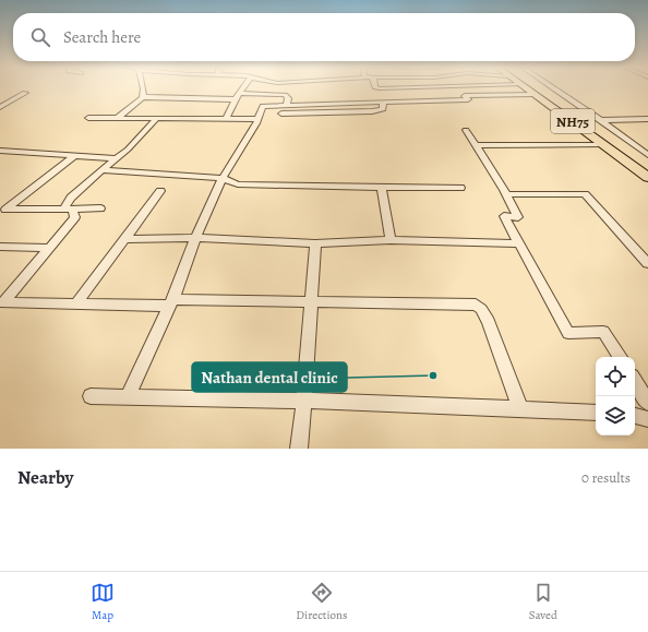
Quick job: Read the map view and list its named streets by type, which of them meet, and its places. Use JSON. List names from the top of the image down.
{
  "streets": {
    "highway": ["NH75"]
  },
  "places": ["Nathan dental clinic"],
  "page": {
    "search": "Search here",
    "heading": ["Nearby", "0 results"],
    "nav": ["Map", "Directions", "Saved"]
  }
}
